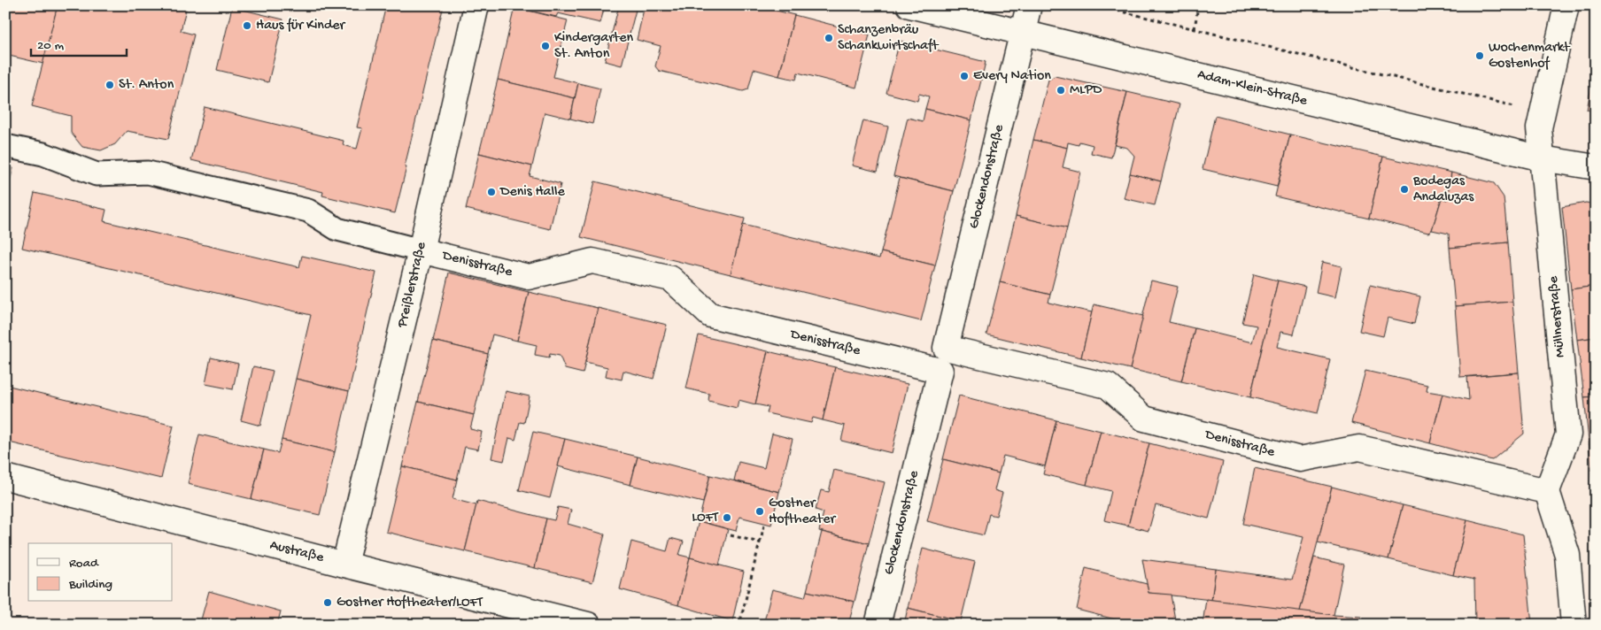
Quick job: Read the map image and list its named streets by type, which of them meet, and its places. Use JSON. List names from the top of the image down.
{
  "streets": {
    "street": [
      "Adam-Klein-Straße",
      "Glockendonstraße",
      "Denisstraße",
      "Preißlerstraße",
      "Müllnerstraße",
      "Austraße"
    ]
  },
  "crossings": [
    ["Adam-Klein-Straße", "Glockendonstraße"],
    ["Adam-Klein-Straße", "Müllnerstraße"],
    ["Glockendonstraße", "Denisstraße"],
    ["Denisstraße", "Preißlerstraße"],
    ["Denisstraße", "Müllnerstraße"],
    ["Preißlerstraße", "Austraße"]
  ],
  "places": [
    "Haus für Kinder",
    "Schanzenbräu Schankwirtschaft",
    "Kindergarten St. Anton",
    "Wochenmarkt Gostenhof",
    "Every Nation",
    "St. Anton",
    "MLPD",
    "Bodegas Andaluzas",
    "Denis Halle",
    "Gostner Hoftheater",
    "LOFT",
    "Gostner Hoftheater/LOFT"
  ],
  "legend": ["Road", "Building"],
  "scale_bar": "20 m"
}
